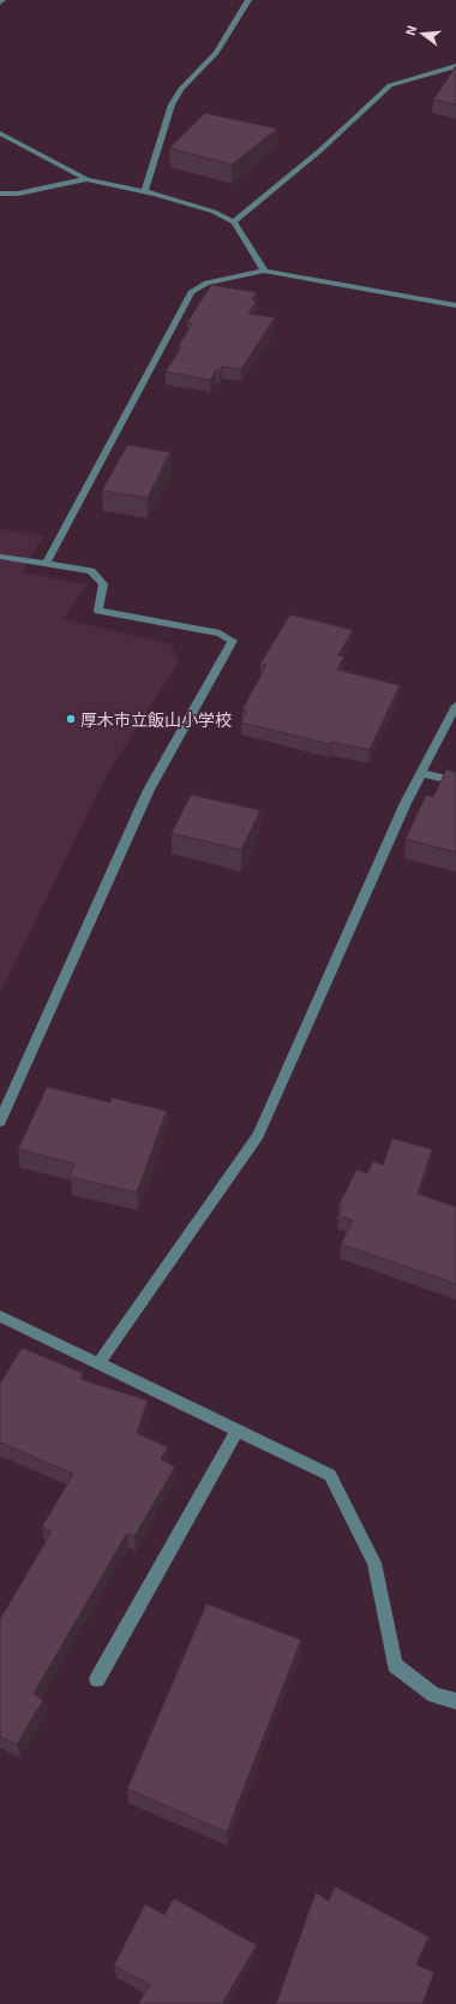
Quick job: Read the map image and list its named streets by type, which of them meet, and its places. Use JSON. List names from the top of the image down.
{
  "places": ["厚木市立飯山小学校"],
  "north": "left"
}
